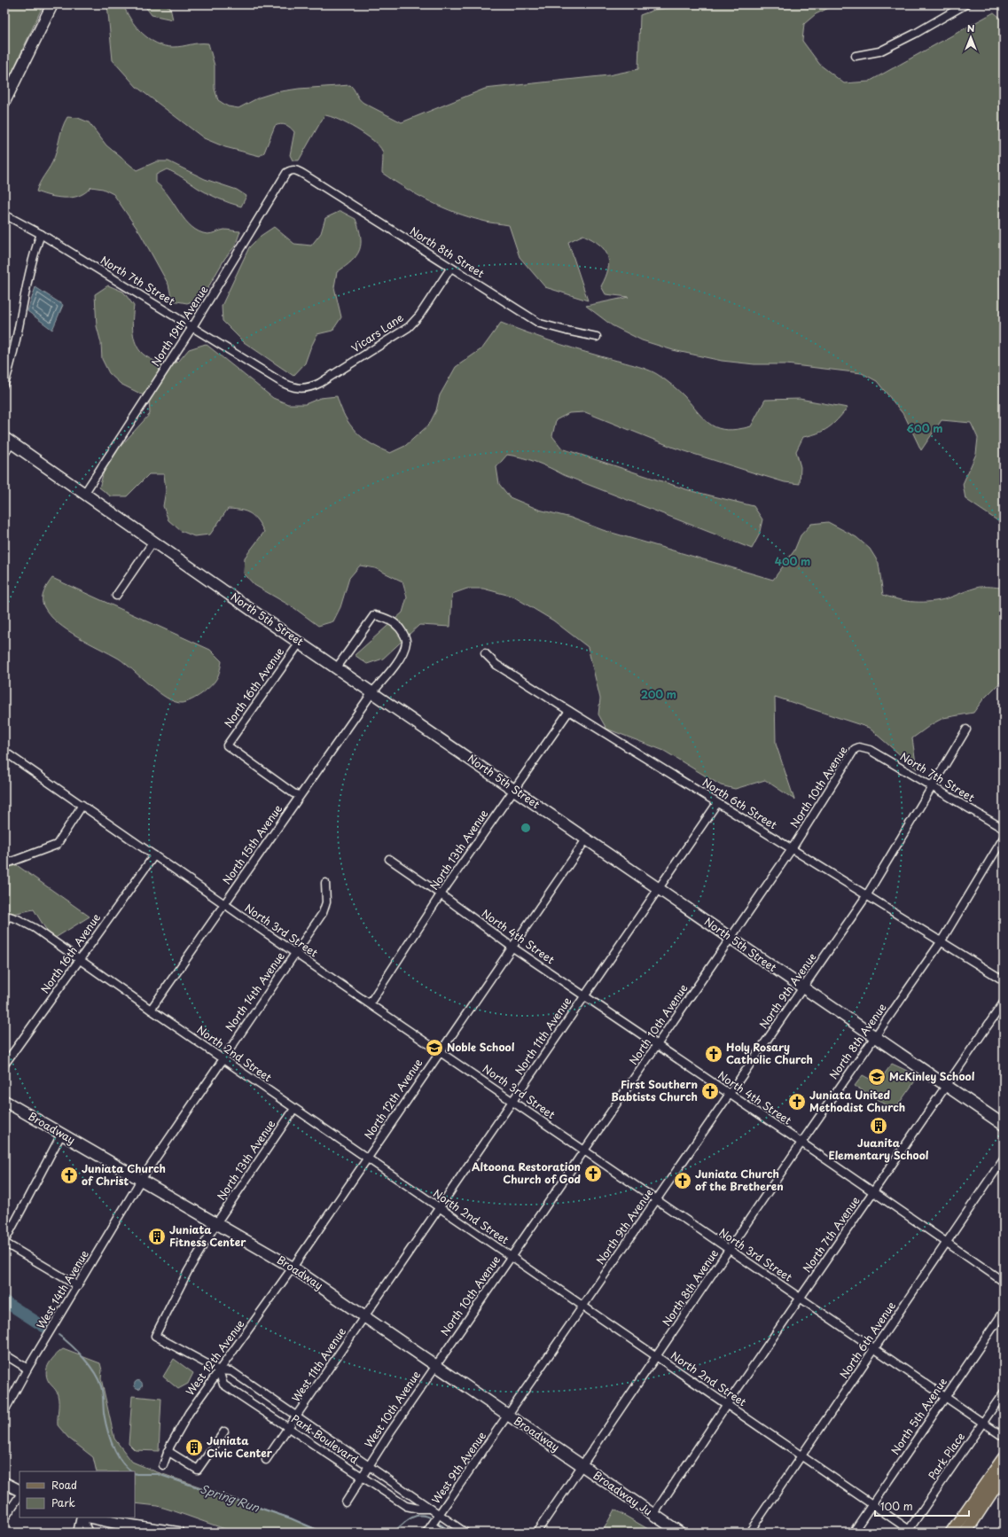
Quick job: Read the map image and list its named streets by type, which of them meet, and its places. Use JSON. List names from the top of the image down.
{
  "streets": {
    "street": [
      "North 8th Street",
      "North 7th Street",
      "North 19th Avenue",
      "Vicars Lane",
      "North 5th Street",
      "North 16th Avenue",
      "North 10th Avenue",
      "North 6th Street",
      "North 15th Avenue",
      "North 13th Avenue",
      "North 3rd Street",
      "North 4th Street",
      "North 9th Avenue",
      "North 14th Avenue",
      "North 11th Avenue",
      "North 8th Avenue",
      "North 2nd Street",
      "North 12th Avenue",
      "Broadway",
      "North 7th Avenue",
      "West 14th Avenue",
      "North 6th Avenue",
      "West 12th Avenue",
      "West 11th Avenue",
      "West 10th Avenue",
      "North 5th Avenue",
      "Park Boulevard",
      "Park Place",
      "West 9th Avenue",
      "Broadway Ju"
    ]
  },
  "crossings": [
    ["North 8th Street", "North 19th Avenue"],
    ["North 8th Street", "Vicars Lane"],
    ["North 7th Street", "North 19th Avenue"],
    ["North 7th Street", "Vicars Lane"],
    ["North 7th Street", "North 10th Avenue"],
    ["North 7th Street", "North 9th Avenue"],
    ["North 19th Avenue", "North 5th Street"],
    ["North 5th Street", "North 16th Avenue"],
    ["North 5th Street", "North 10th Avenue"],
    ["North 5th Street", "North 15th Avenue"],
    ["North 5th Street", "North 13th Avenue"],
    ["North 5th Street", "North 9th Avenue"],
    ["North 5th Street", "North 11th Avenue"],
    ["North 5th Street", "North 8th Avenue"],
    ["North 5th Street", "North 12th Avenue"],
    ["North 5th Street", "North 7th Avenue"],
    ["North 16th Avenue", "North 15th Avenue"],
    ["North 16th Avenue", "North 3rd Street"],
    ["North 16th Avenue", "North 2nd Street"],
    ["North 10th Avenue", "North 6th Street"],
    ["North 10th Avenue", "North 3rd Street"],
    ["North 10th Avenue", "North 4th Street"],
    ["North 10th Avenue", "North 2nd Street"],
    ["North 10th Avenue", "Broadway"],
    ["North 10th Avenue", "West 10th Avenue"],
    ["North 6th Street", "North 13th Avenue"],
    ["North 6th Street", "North 9th Avenue"],
    ["North 6th Street", "North 11th Avenue"],
    ["North 6th Street", "North 8th Avenue"],
    ["North 15th Avenue", "North 3rd Street"],
    ["North 15th Avenue", "North 2nd Street"],
    ["North 13th Avenue", "North 3rd Street"],
    ["North 13th Avenue", "North 4th Street"],
    ["North 13th Avenue", "North 2nd Street"],
    ["North 13th Avenue", "Broadway"],
    ["North 13th Avenue", "Park Boulevard"],
    ["North 3rd Street", "North 9th Avenue"],
    ["North 3rd Street", "North 14th Avenue"],
    ["North 3rd Street", "North 11th Avenue"],
    ["North 3rd Street", "North 8th Avenue"],
    ["North 3rd Street", "North 12th Avenue"],
    ["North 3rd Street", "North 7th Avenue"],
    ["North 3rd Street", "North 6th Avenue"],
    ["North 3rd Street", "North 5th Avenue"],
    ["North 3rd Street", "Park Place"],
    ["North 4th Street", "North 9th Avenue"],
    ["North 4th Street", "North 11th Avenue"],
    ["North 4th Street", "North 8th Avenue"],
    ["North 4th Street", "North 12th Avenue"],
    ["North 4th Street", "North 7th Avenue"],
    ["North 4th Street", "North 6th Avenue"],
    ["North 9th Avenue", "North 2nd Street"],
    ["North 9th Avenue", "Broadway"],
    ["North 9th Avenue", "West 9th Avenue"],
    ["North 14th Avenue", "North 2nd Street"],
    ["North 14th Avenue", "Broadway"],
    ["North 14th Avenue", "West 14th Avenue"],
    ["North 11th Avenue", "North 2nd Street"],
    ["North 11th Avenue", "Broadway"],
    ["North 11th Avenue", "West 11th Avenue"],
    ["North 8th Avenue", "North 2nd Street"],
    ["North 8th Avenue", "Broadway"],
    ["North 8th Avenue", "Broadway Ju"],
    ["North 2nd Street", "North 12th Avenue"],
    ["North 2nd Street", "North 7th Avenue"],
    ["North 2nd Street", "North 6th Avenue"],
    ["North 2nd Street", "North 5th Avenue"],
    ["North 2nd Street", "Park Place"],
    ["North 12th Avenue", "Broadway"],
    ["North 12th Avenue", "West 12th Avenue"],
    ["Broadway", "West 14th Avenue"],
    ["Broadway", "West 12th Avenue"],
    ["Broadway", "West 11th Avenue"],
    ["Broadway", "West 10th Avenue"],
    ["Broadway", "West 9th Avenue"],
    ["Broadway", "Broadway Ju"],
    ["North 7th Avenue", "Broadway Ju"],
    ["West 12th Avenue", "Park Boulevard"],
    ["West 11th Avenue", "Park Boulevard"],
    ["West 10th Avenue", "Park Boulevard"],
    ["Park Boulevard", "West 9th Avenue"]
  ],
  "water": ["Spring Run"],
  "places": {
    "school or university": ["Noble School", "McKinley School"],
    "church": [
      "Holy Rosary Catholic Church",
      "First Southern Babtists Church",
      "Juniata United Methodist Church",
      "Altoona Restoration Church of God",
      "Juniata Church of Christ",
      "Juniata Church of the Bretheren"
    ],
    "building": ["Juanita Elementary School", "Juniata Fitness Center", "Juniata Civic Center"]
  },
  "legend": ["Road", "Park"],
  "scale_bar": "100 m",
  "north": "top",
  "rings": ["600 m", "400 m", "200 m"]
}
